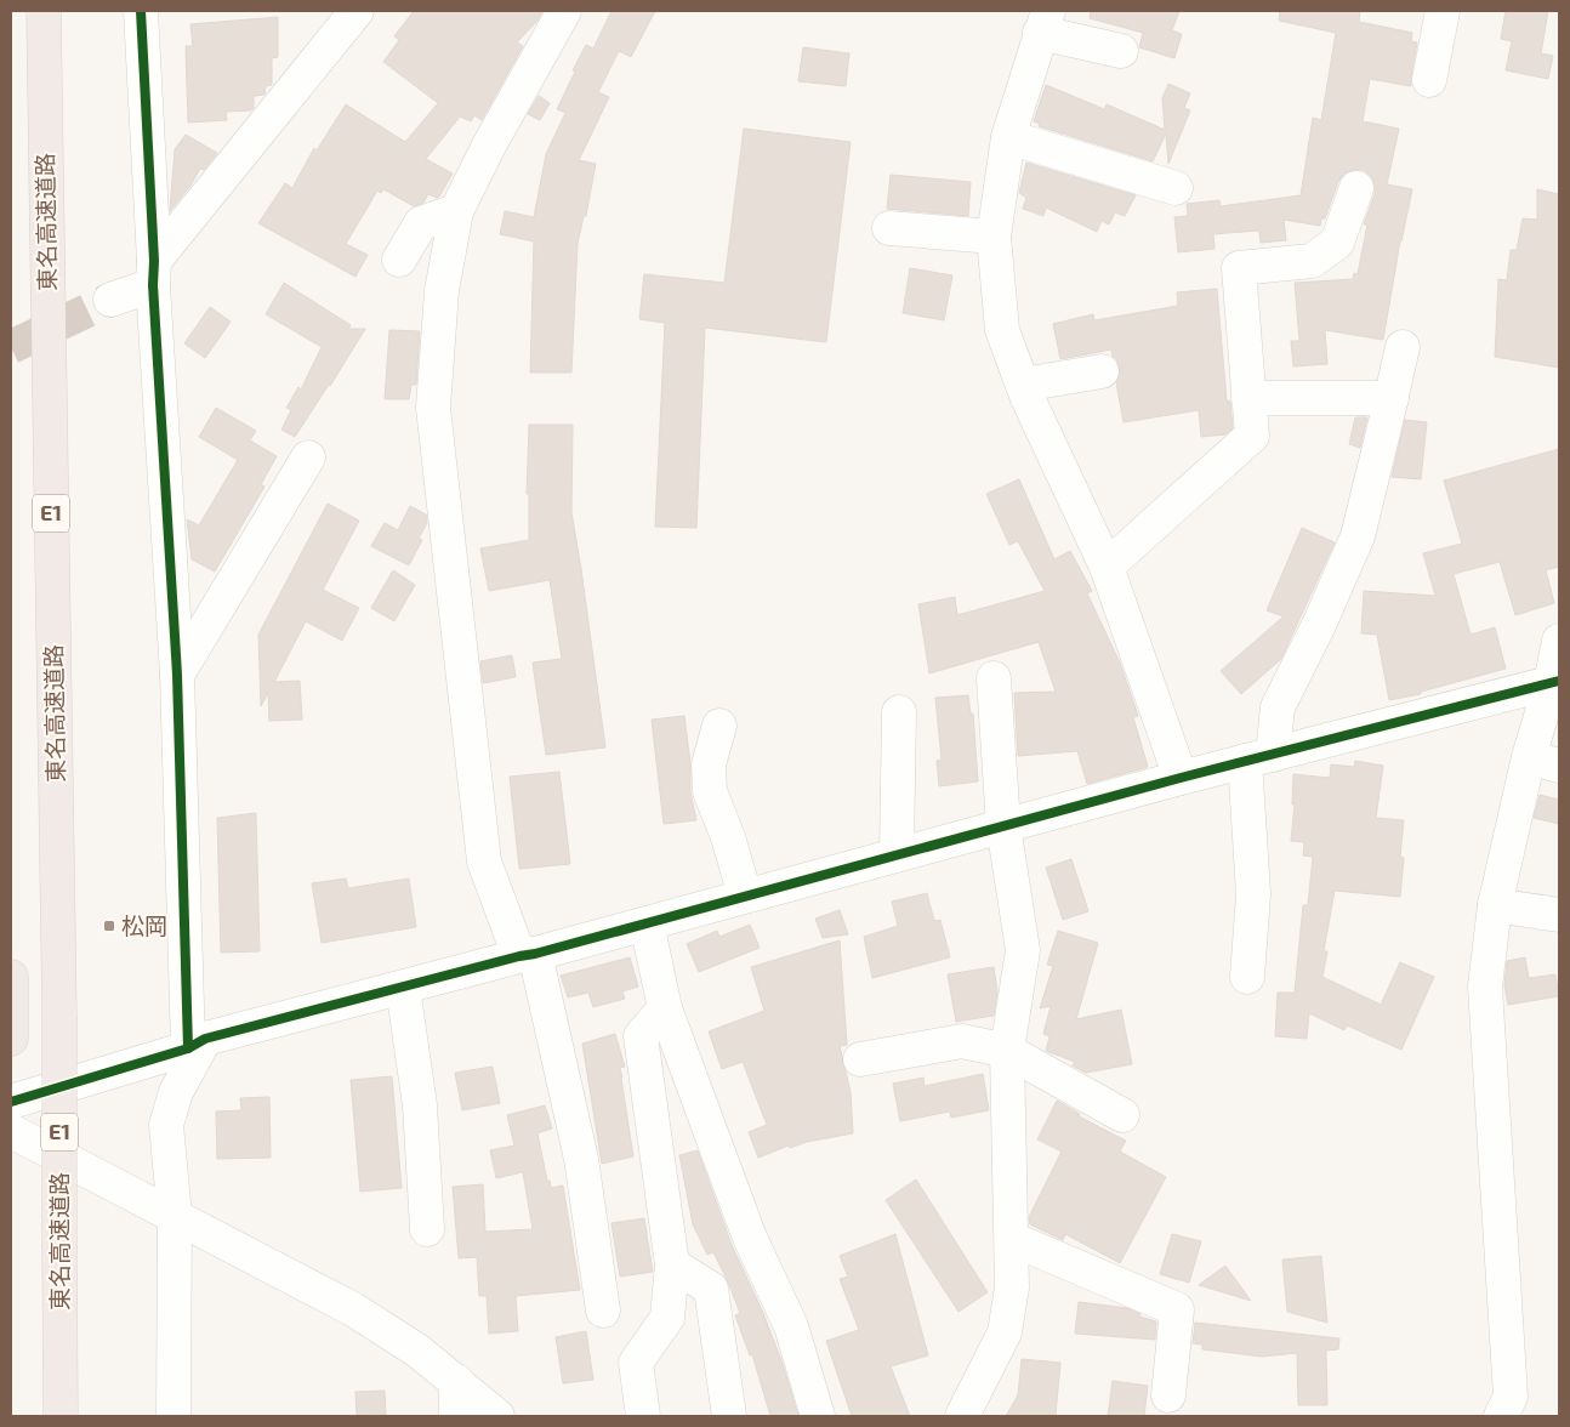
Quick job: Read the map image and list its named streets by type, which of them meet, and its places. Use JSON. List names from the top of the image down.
{
  "streets": {
    "highway": ["東名高速道路", "E1"]
  },
  "places": {
    "transit": ["松岡"]
  }
}
